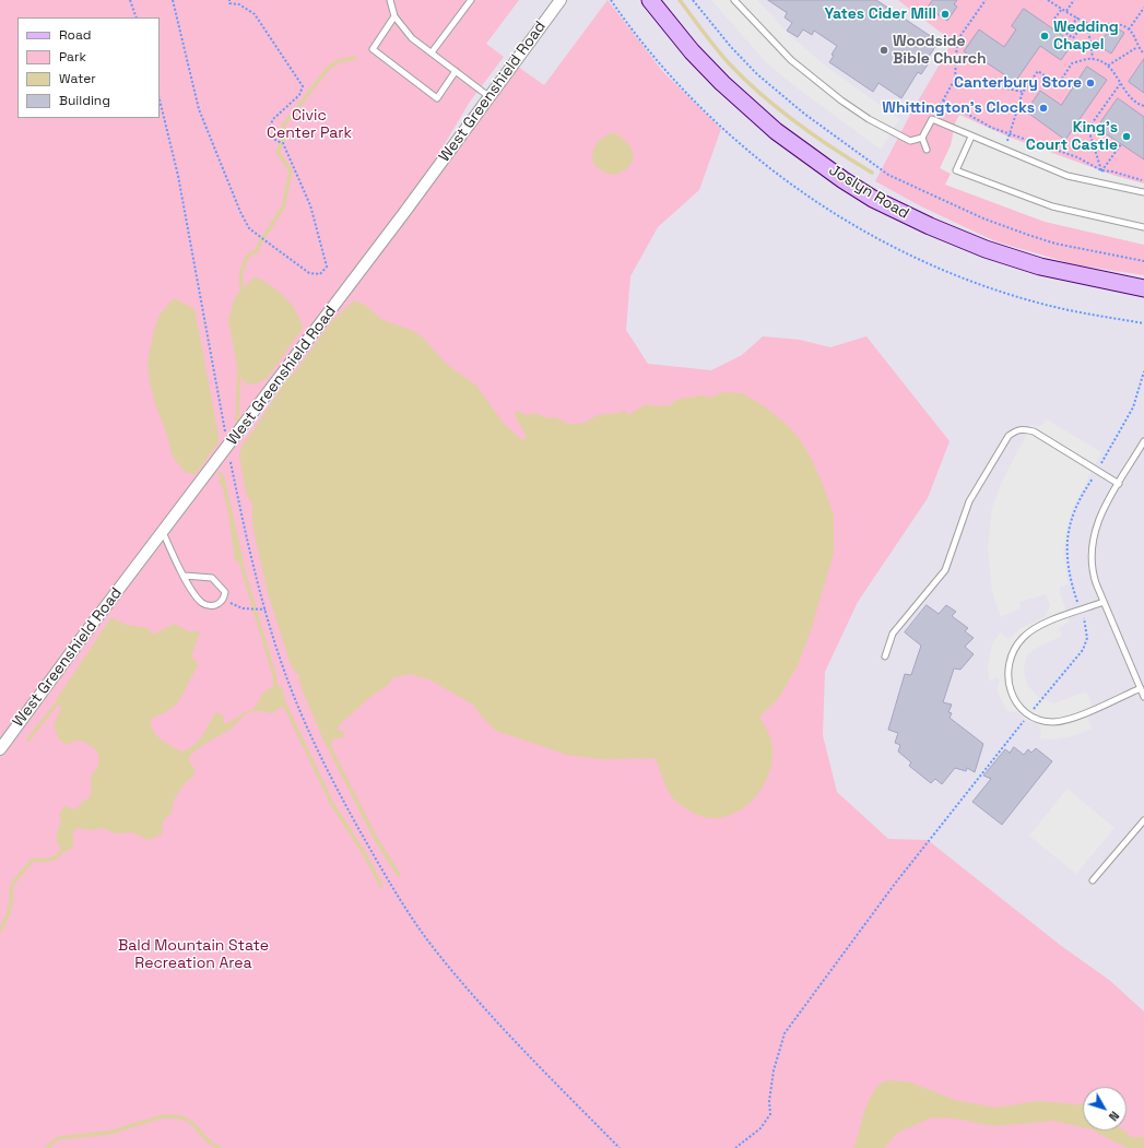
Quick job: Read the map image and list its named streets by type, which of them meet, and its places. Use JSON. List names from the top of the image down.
{
  "streets": {
    "street": ["West Greenshield Road", "Joslyn Road"]
  },
  "parks": ["Civic Center Park", "Bald Mountain State Recreation Area"],
  "places": [
    "Yates Cider Mill",
    "Wedding Chapel",
    "Woodside Bible Church",
    "Canterbury Store",
    "Whittington's Clocks",
    "King's Court Castle"
  ],
  "legend": [
    "Road",
    "Park",
    "Water",
    "Building"
  ],
  "north": "bottom right"
}
